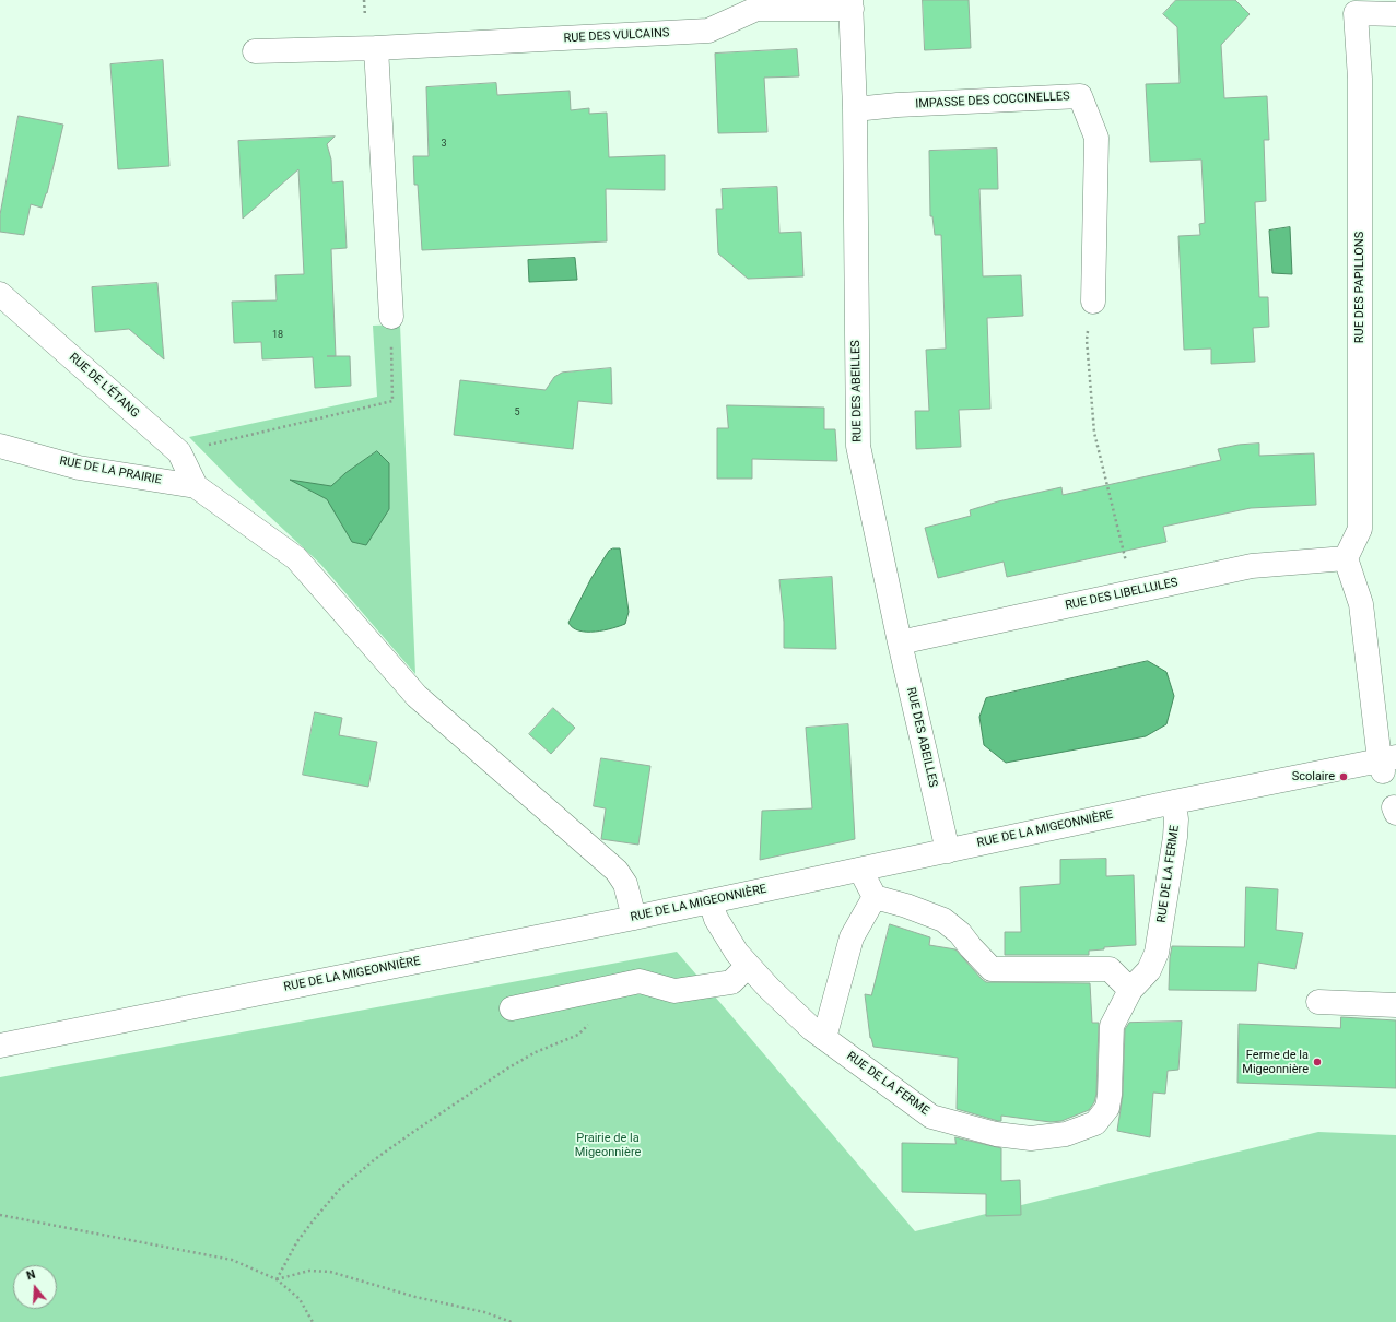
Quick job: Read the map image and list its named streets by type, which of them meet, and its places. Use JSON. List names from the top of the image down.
{
  "streets": {
    "street": [
      "RUE DES VULCAINS",
      "IMPASSE DES COCCINELLES",
      "RUE DES PAPILLONS",
      "RUE DE L'ÉTANG",
      "RUE DES ABEILLES",
      "RUE DE LA PRAIRIE",
      "RUE DES LIBELLULES",
      "RUE DE LA MIGEONNIÈRE",
      "RUE DE LA FERME"
    ]
  },
  "crossings": [
    ["RUE DES VULCAINS", "RUE DES ABEILLES"],
    ["IMPASSE DES COCCINELLES", "RUE DES ABEILLES"],
    ["RUE DES PAPILLONS", "RUE DES LIBELLULES"],
    ["RUE DE L'ÉTANG", "RUE DE LA PRAIRIE"],
    ["RUE DES ABEILLES", "RUE DES LIBELLULES"],
    ["RUE DES ABEILLES", "RUE DE LA MIGEONNIÈRE"],
    ["RUE DE LA MIGEONNIÈRE", "RUE DE LA FERME"]
  ],
  "parks": ["Prairie de la Migeonnière"],
  "places": ["Scolaire", "Ferme de la Migeonnière"],
  "house_numbers": ["3", "18", "5"],
  "north": "top"
}
